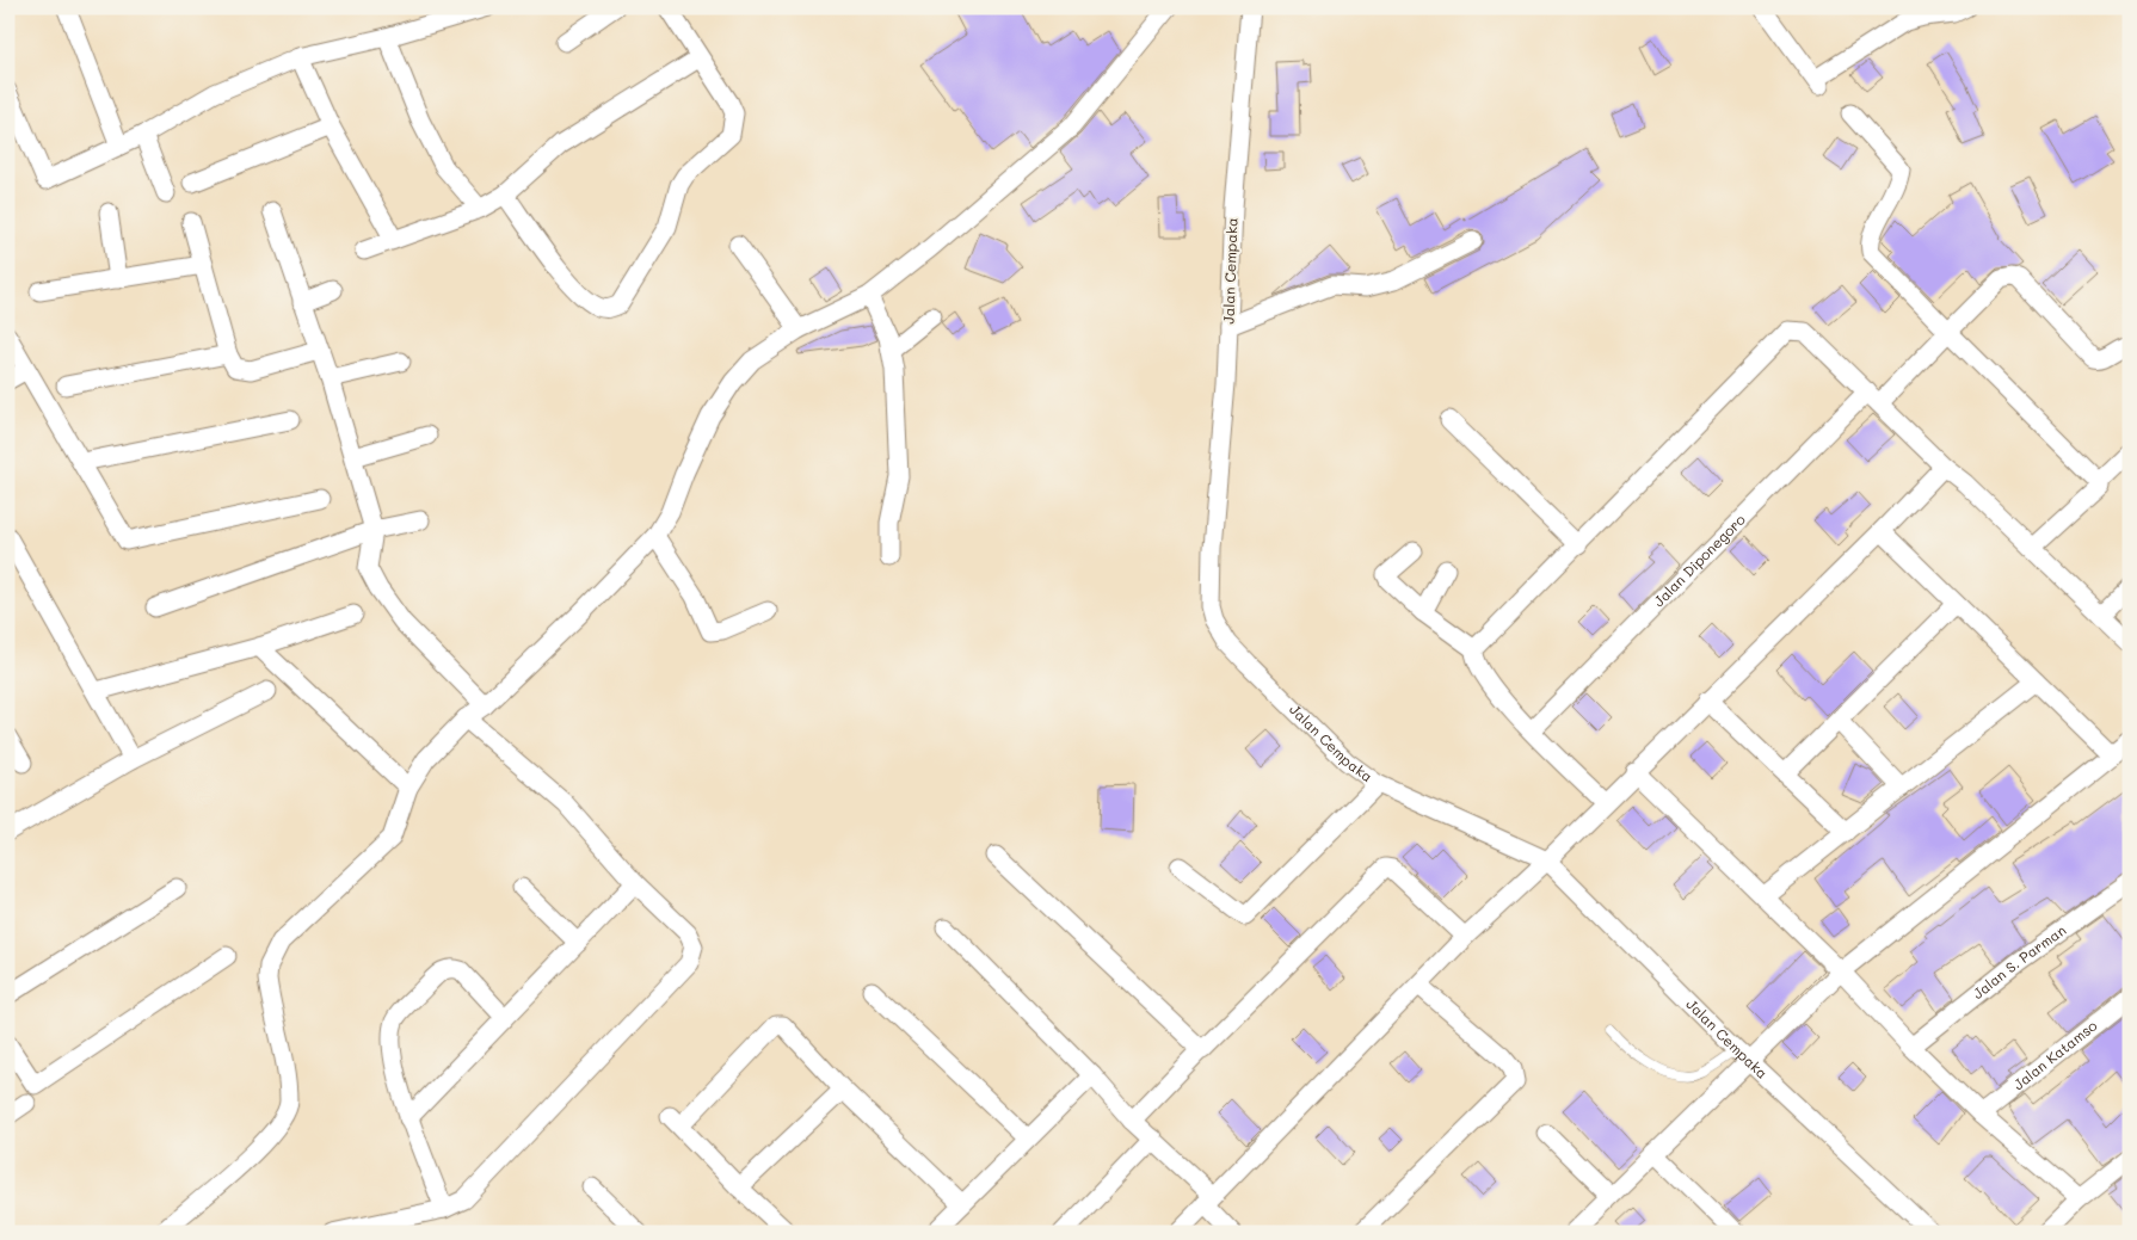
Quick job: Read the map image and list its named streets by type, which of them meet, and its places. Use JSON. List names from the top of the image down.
{
  "streets": {
    "street": [
      "Jalan Cempaka",
      "Jalan Diponegoro",
      "Jalan S. Parman",
      "Jalan Katamso"
    ]
  }
}
